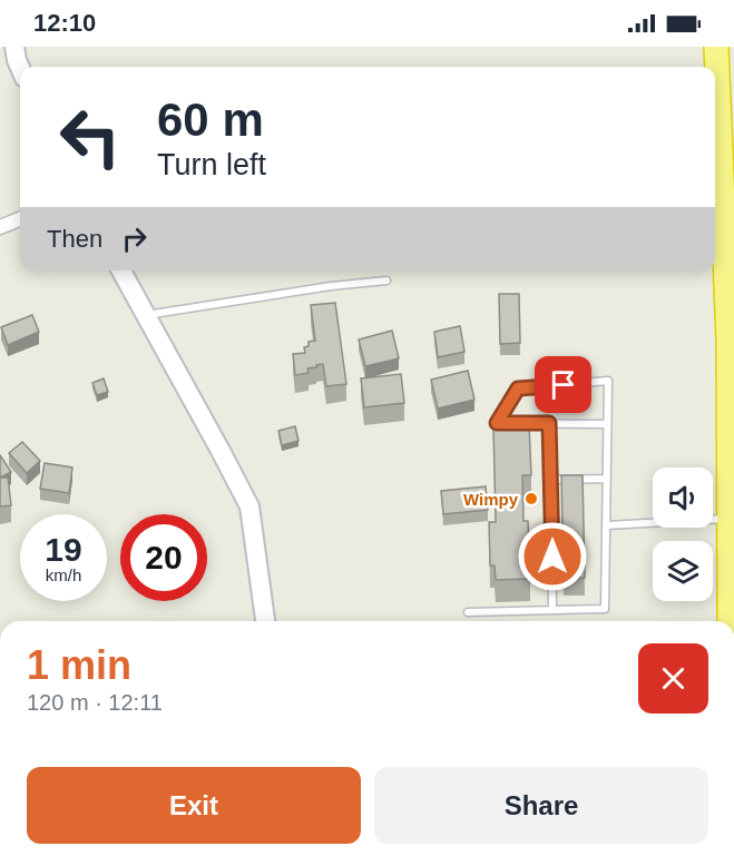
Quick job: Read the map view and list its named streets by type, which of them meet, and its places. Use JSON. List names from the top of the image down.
{
  "places": ["Wimpy"],
  "page": {
    "status": "12:10",
    "turn": ["60 m", "Turn left"],
    "then": "Then",
    "speed": "19 km/h",
    "limit": "20",
    "heading": ["1 min", "120 m · 12:11"],
    "buttons": ["Exit", "Share"]
  }
}
